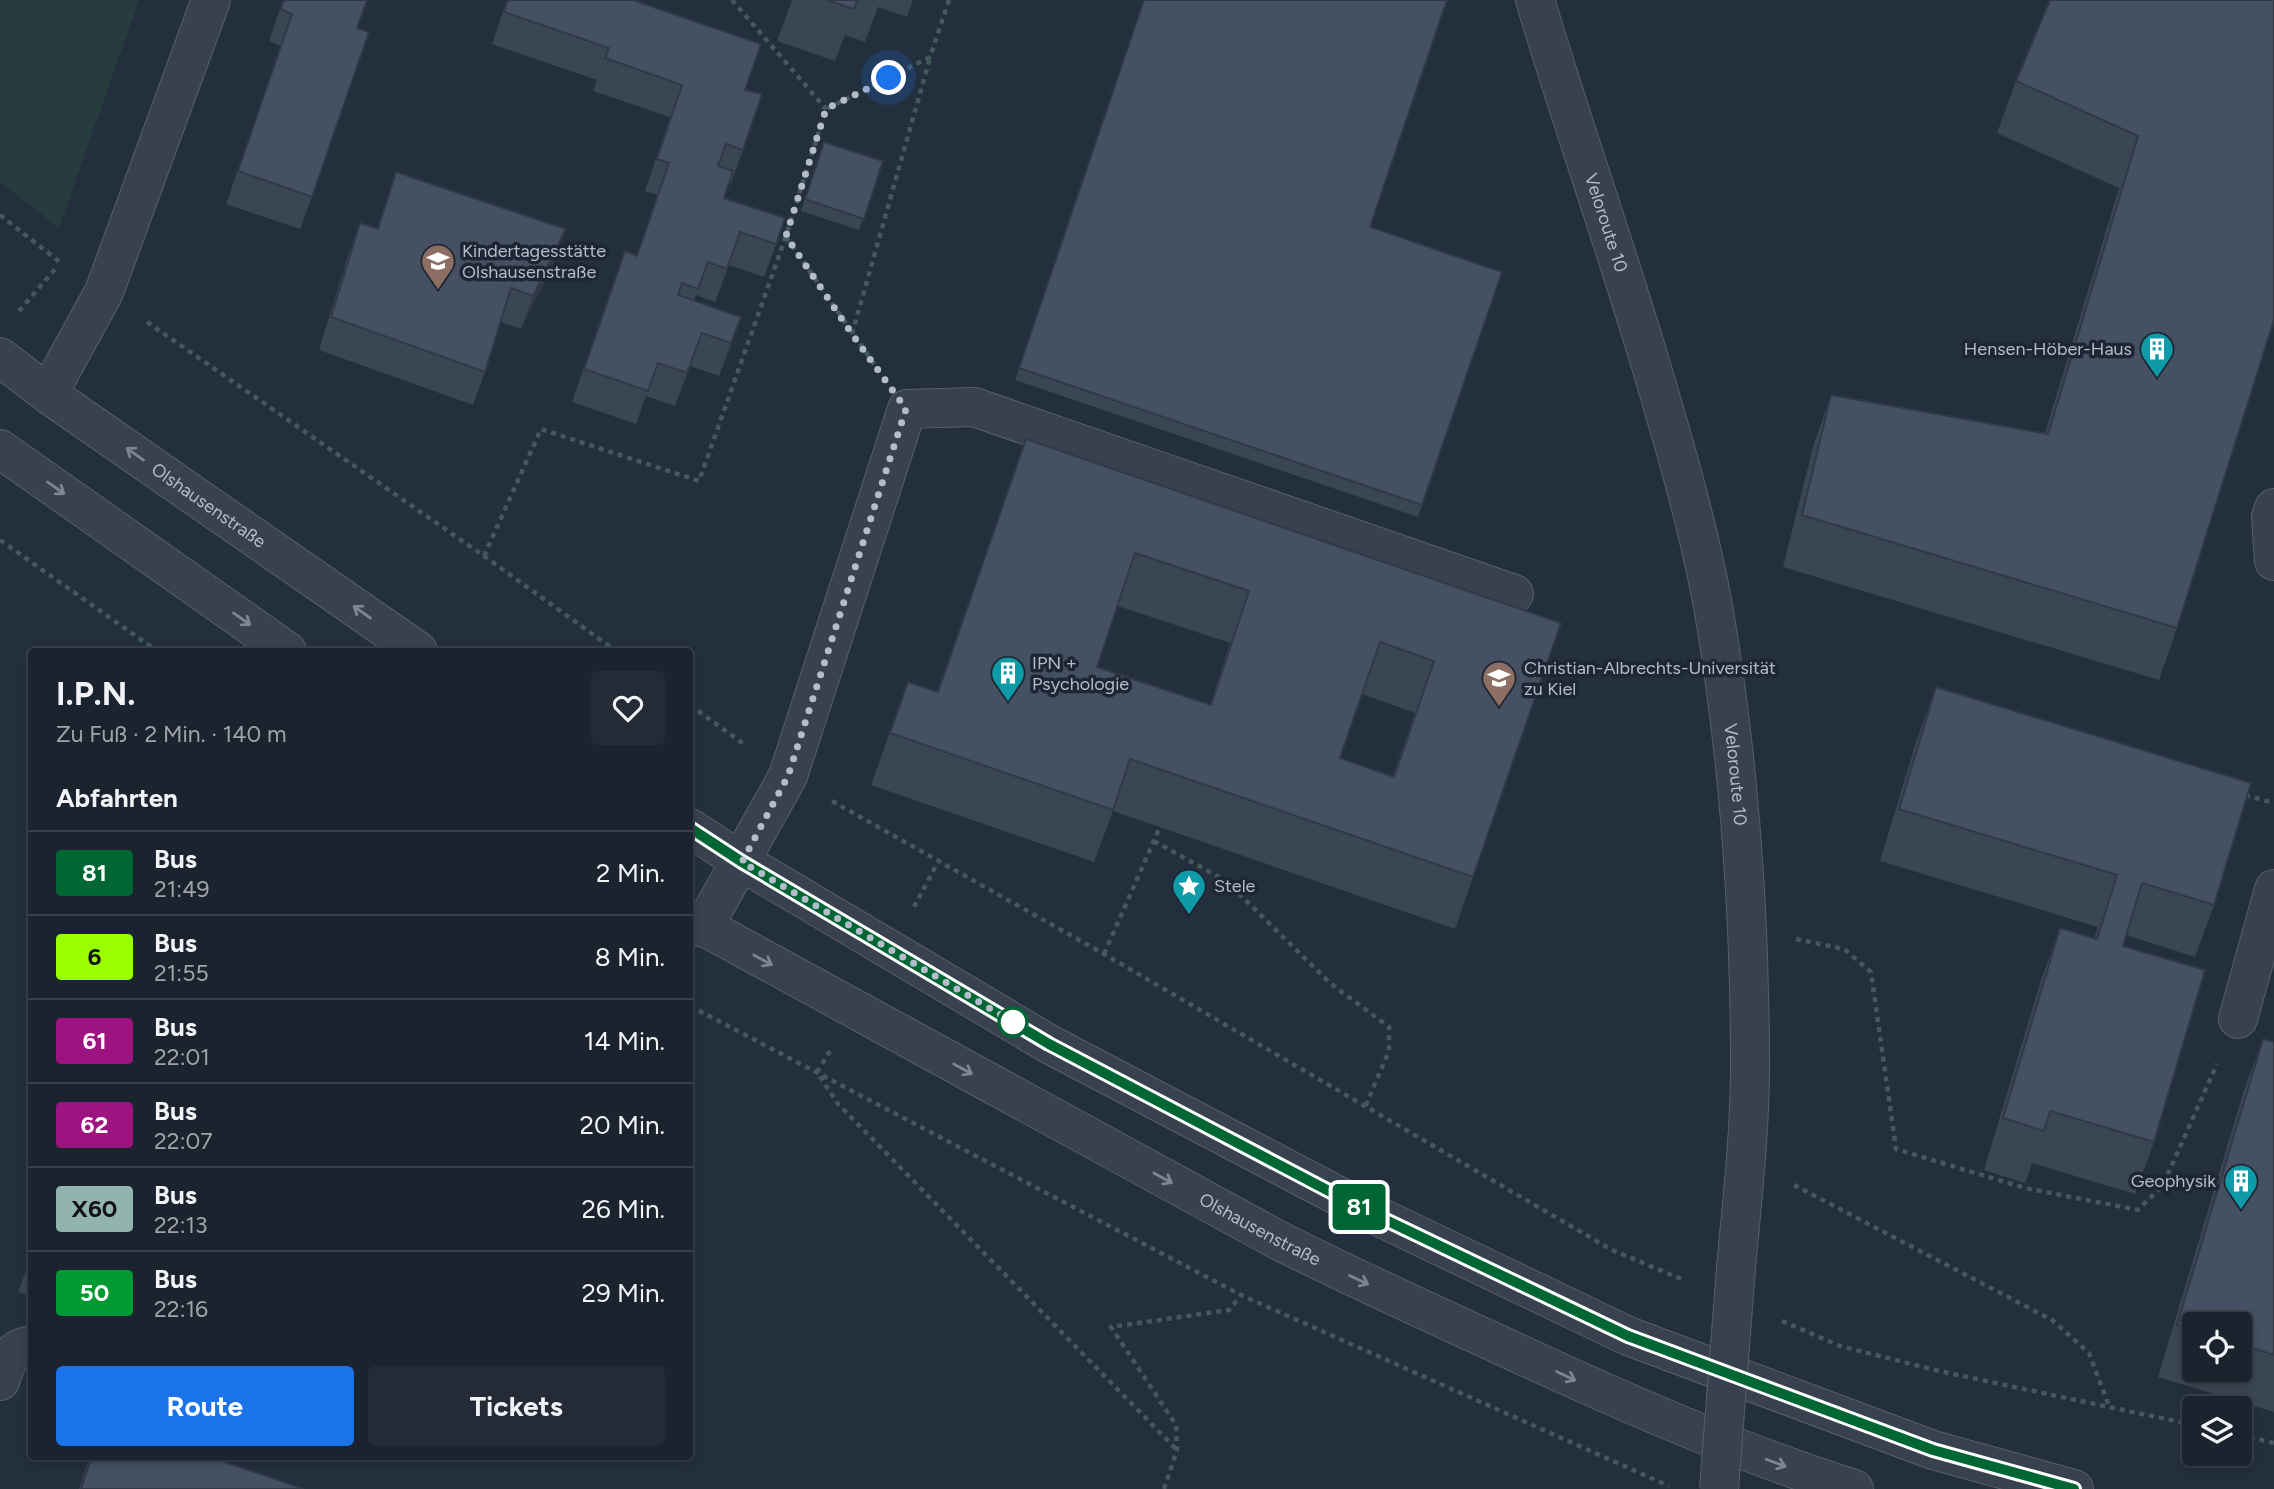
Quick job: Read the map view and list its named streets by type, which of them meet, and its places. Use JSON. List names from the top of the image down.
{
  "streets": {
    "street": ["Veloroute 10", "Olshausenstraße"]
  },
  "places": {
    "school or university": ["Kindertagesstätte Olshausenstraße", "Christian-Albrechts-Universität zu Kiel"],
    "building": ["Hensen-Höber-Haus", "IPN + Psychologie", "Geophysik"],
    "place": ["Stele"]
  },
  "lines": ["bus line 81"],
  "page": {
    "on_map": "81",
    "heading": [
      ["I.P.N.", "Zu Fuß · 2 Min. · 140 m"],
      "Abfahrten"
    ],
    "list": [
      {
        "mark": "81",
        "name": "Bus",
        "note": "21:49",
        "value": "2 Min."
      },
      {
        "mark": "6",
        "name": "Bus",
        "note": "21:55",
        "value": "8 Min."
      },
      {
        "mark": "61",
        "name": "Bus",
        "note": "22:01",
        "value": "14 Min."
      },
      {
        "mark": "62",
        "name": "Bus",
        "note": "22:07",
        "value": "20 Min."
      },
      {
        "mark": "X60",
        "name": "Bus",
        "note": "22:13",
        "value": "26 Min."
      },
      {
        "mark": "50",
        "name": "Bus",
        "note": "22:16",
        "value": "29 Min."
      }
    ],
    "buttons": ["Route", "Tickets"]
  }
}
